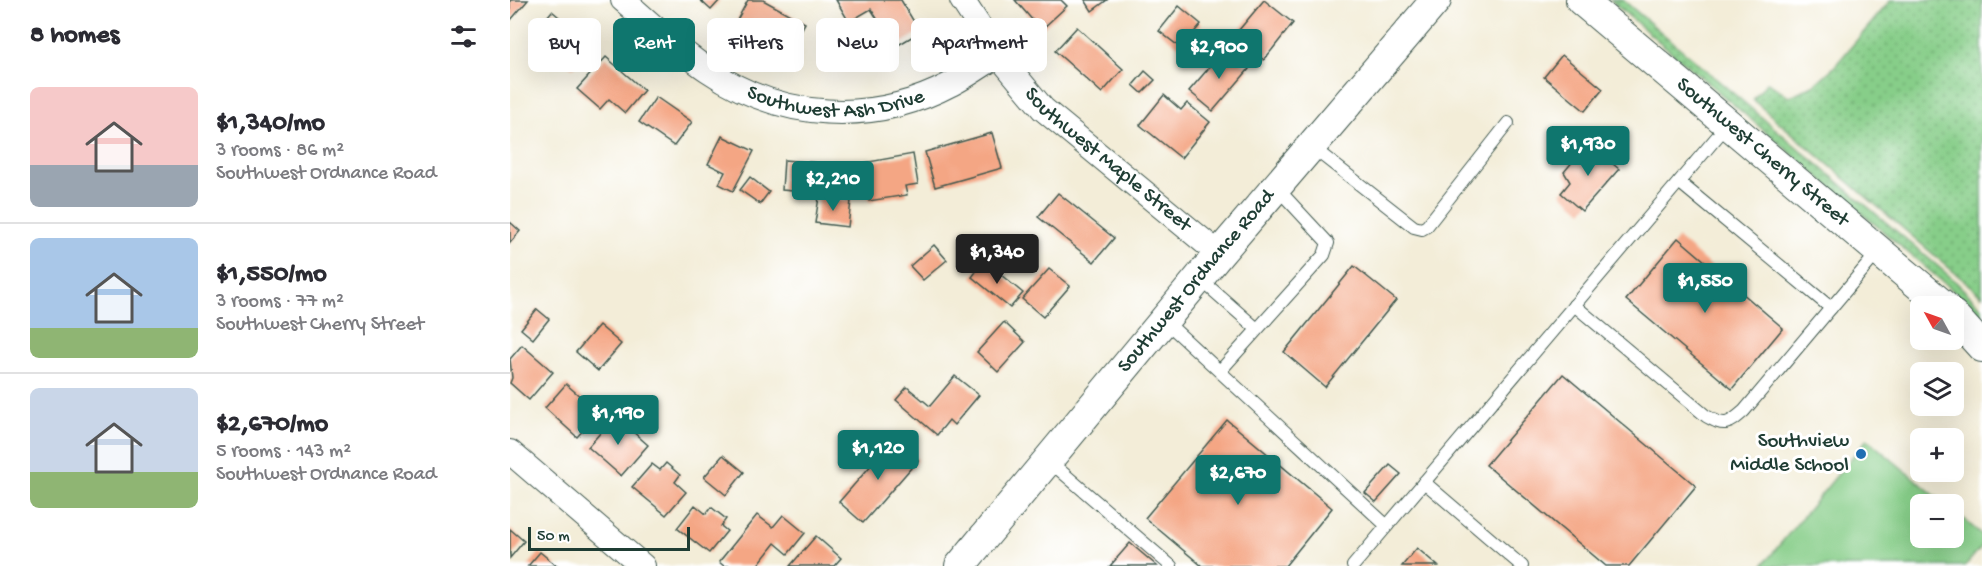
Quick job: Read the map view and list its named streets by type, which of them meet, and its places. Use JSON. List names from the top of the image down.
{
  "streets": {
    "street": [
      "Southwest Ash Drive",
      "Southwest Cherry Street",
      "Southwest Maple Street",
      "Southwest Ordnance Road"
    ]
  },
  "crossings": [
    ["Southwest Maple Street", "Southwest Ordnance Road"]
  ],
  "places": ["Southview Middle School"],
  "scale_bar": "50 m",
  "north": "top left",
  "page": {
    "heading": "8 homes",
    "chip": [
      "Buy",
      "Rent",
      "Filters",
      "New",
      "Apartment"
    ],
    "price": [
      "$2,900",
      "$1,930",
      "$2,210",
      "$1,340",
      "$1,550",
      "$1,190",
      "$1,120",
      "$2,670"
    ],
    "list": [
      {
        "name": "$1,340/mo",
        "note": "3 rooms · 86 m² · Southwest Ordnance Road"
      },
      {
        "name": "$1,550/mo",
        "note": "3 rooms · 77 m² · Southwest Cherry Street"
      },
      {
        "name": "$2,670/mo",
        "note": "5 rooms · 143 m² · Southwest Ordnance Road"
      }
    ],
    "map_buttons": ["+", "−"],
    "scale": "50 m"
  }
}
